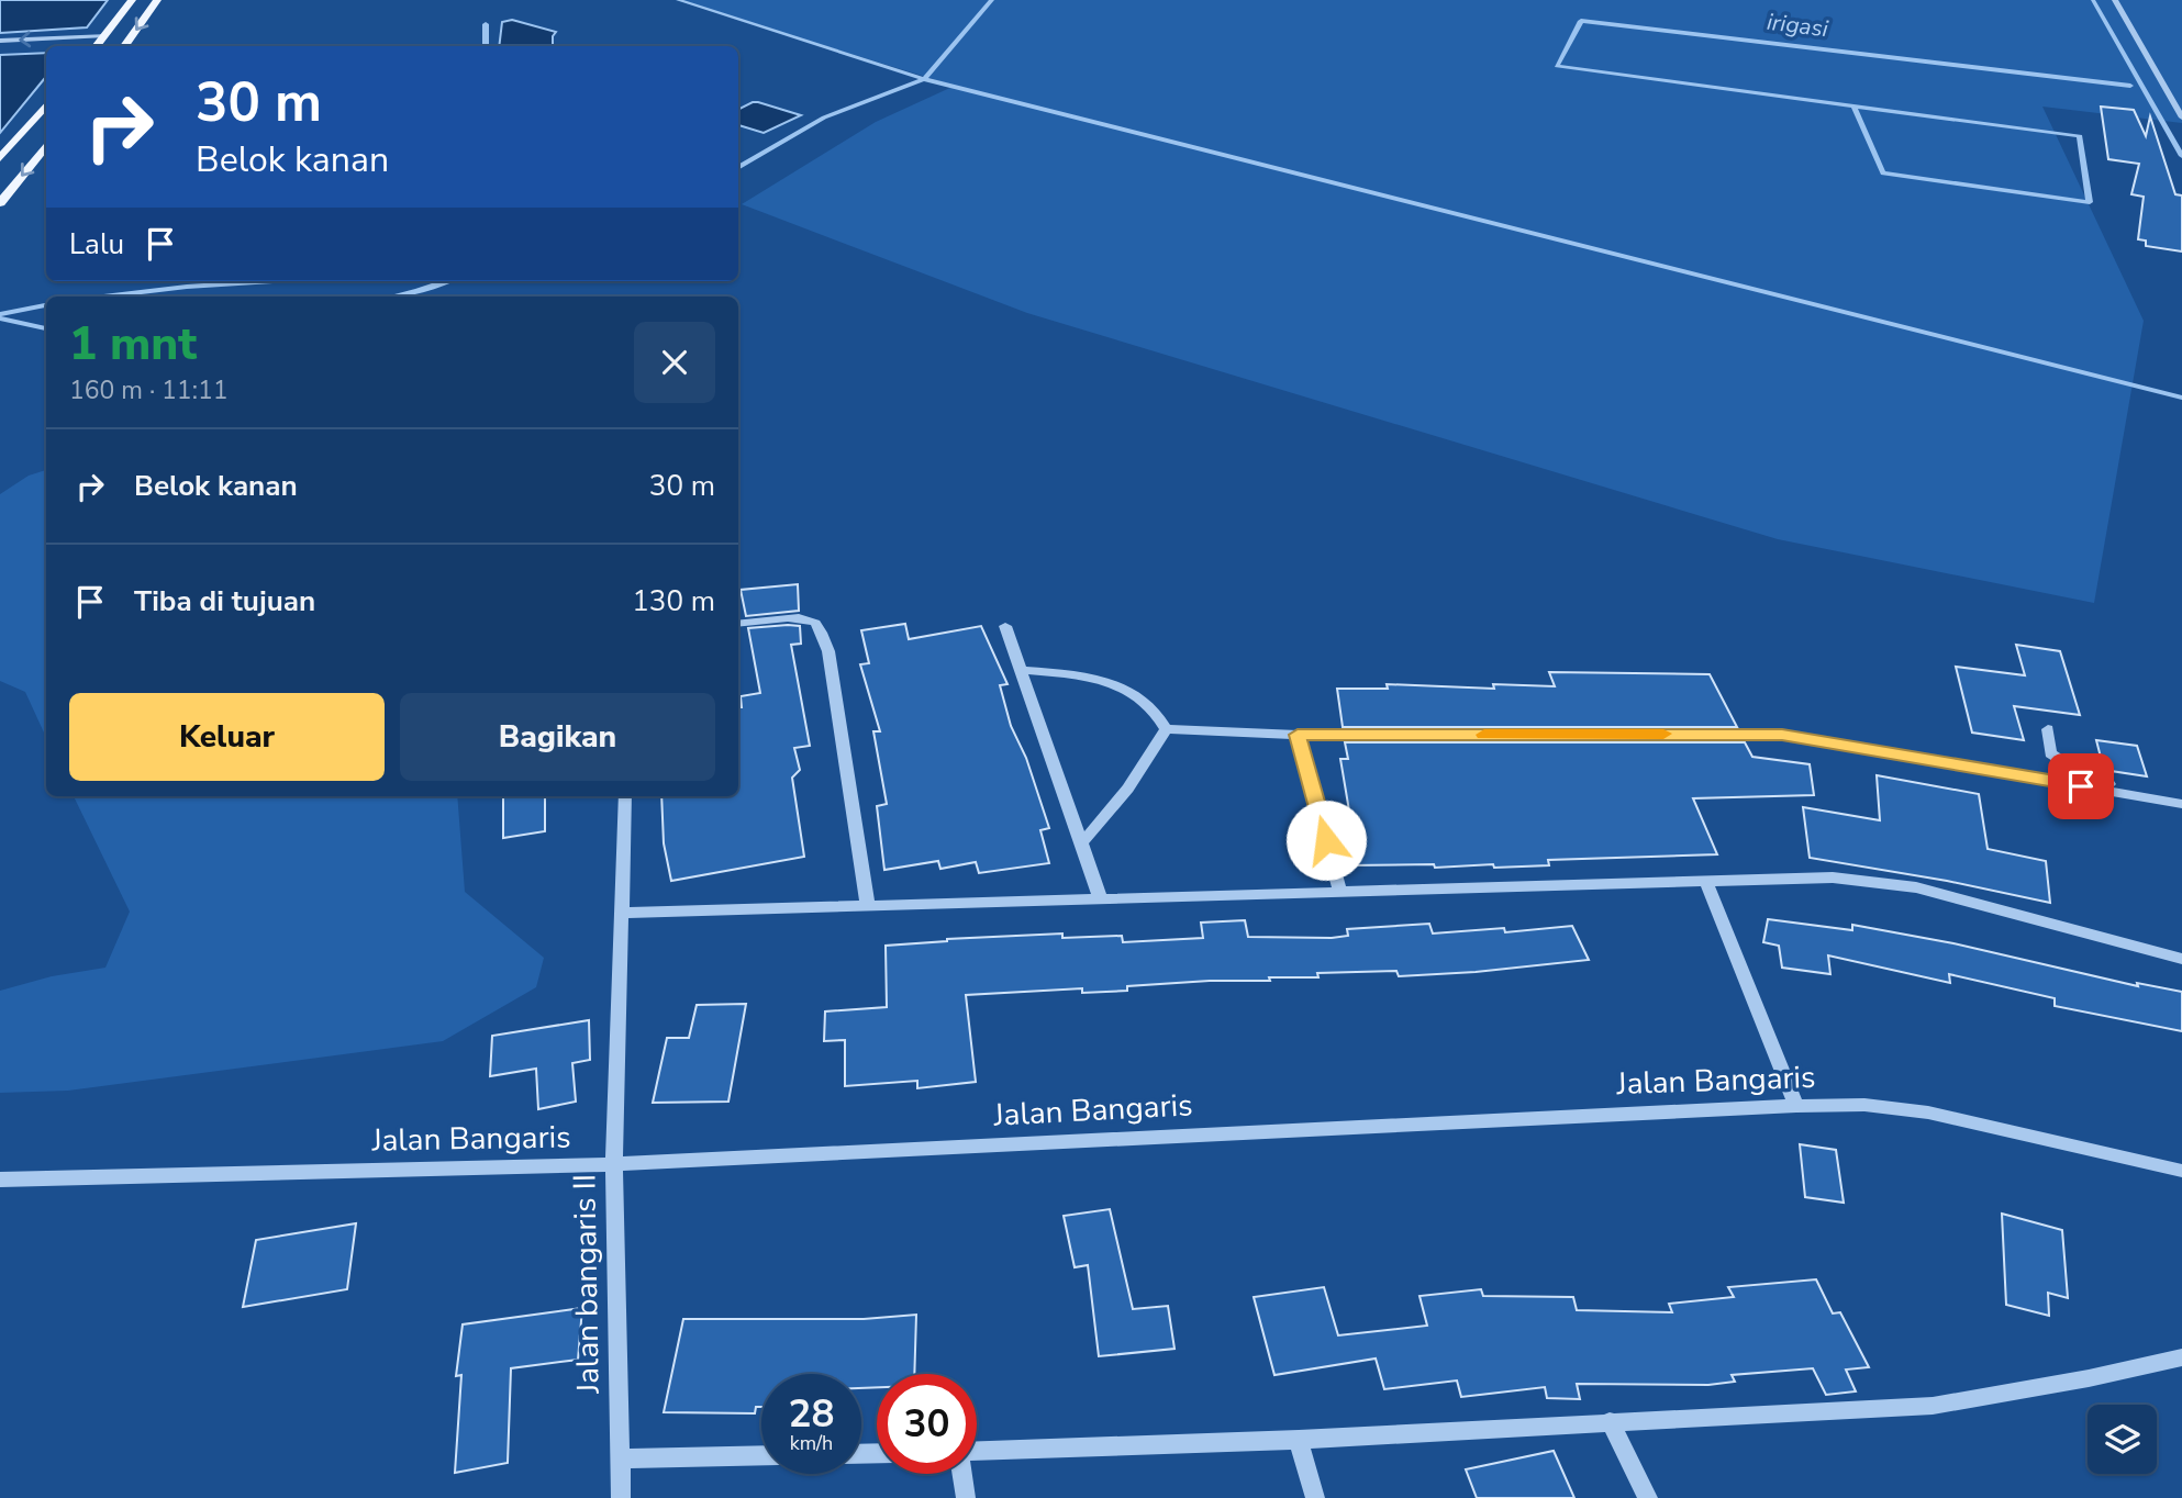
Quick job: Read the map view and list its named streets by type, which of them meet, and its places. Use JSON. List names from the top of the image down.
{
  "streets": {
    "street": ["Jalan Bangaris", "Jalan bangaris II"]
  },
  "crossings": [
    ["Jalan Bangaris", "Jalan bangaris II"]
  ],
  "water": ["irigasi"],
  "page": {
    "turn": ["30 m", "Belok kanan"],
    "then": "Lalu",
    "heading": ["1 mnt", "160 m · 11:11"],
    "list": [
      {
        "name": "Belok kanan",
        "value": "30 m"
      },
      {
        "name": "Tiba di tujuan",
        "value": "130 m"
      }
    ],
    "buttons": ["Keluar", "Bagikan"],
    "speed": "28 km/h",
    "limit": "30"
  }
}
